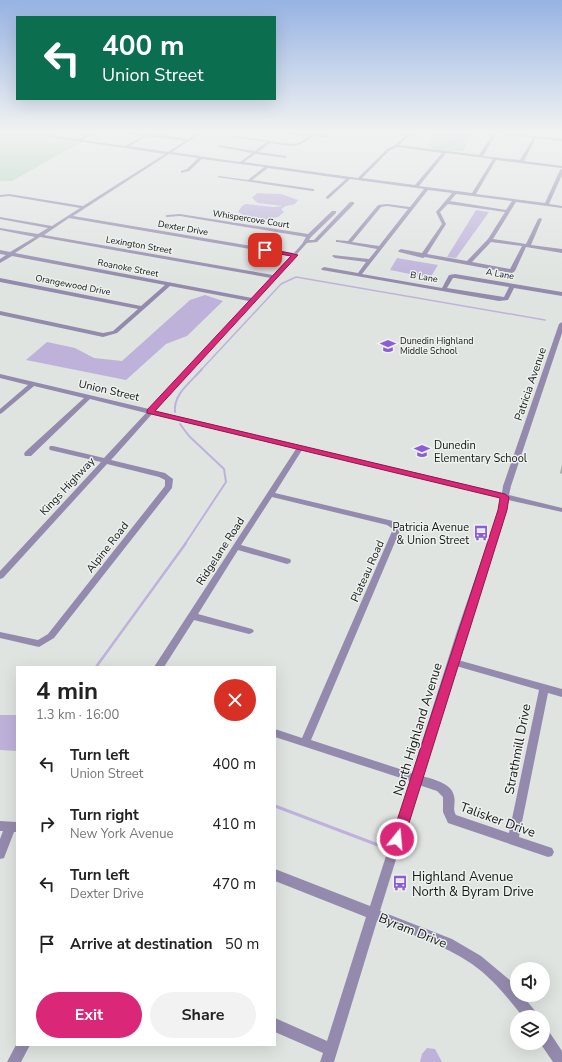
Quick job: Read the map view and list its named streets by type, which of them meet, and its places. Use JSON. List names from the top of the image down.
{
  "streets": {
    "street": [
      "Whispercove Court",
      "Dexter Drive",
      "Lexington Street",
      "Roanoke Street",
      "A Lane",
      "B Lane",
      "Orangewood Drive",
      "Patricia Avenue",
      "Union Street",
      "Kings Highway",
      "Alpine Road",
      "Ridgelane Road",
      "Plateau Road",
      "North Highland Avenue",
      "Strathmill Drive",
      "Talisker Drive",
      "Byram Drive"
    ]
  },
  "crossings": [
    ["Dexter Drive", "Kings Highway"],
    ["Lexington Street", "Kings Highway"],
    ["Roanoke Street", "Kings Highway"],
    ["A Lane", "B Lane"],
    ["Patricia Avenue", "Union Street"],
    ["Patricia Avenue", "North Highland Avenue"],
    ["Union Street", "Kings Highway"],
    ["Union Street", "Ridgelane Road"],
    ["Union Street", "North Highland Avenue"],
    ["Kings Highway", "Alpine Road"],
    ["Ridgelane Road", "Plateau Road"],
    ["North Highland Avenue", "Talisker Drive"],
    ["North Highland Avenue", "Byram Drive"],
    ["Strathmill Drive", "Talisker Drive"]
  ],
  "places": {
    "school or university": ["Dunedin Highland Middle School", "Dunedin Elementary School"],
    "bus stop": ["Patricia Avenue & Union Street", "Highland Avenue North & Byram Drive"]
  },
  "page": {
    "turn": ["400 m", "Union Street"],
    "heading": ["4 min", "1.3 km · 16:00"],
    "list": [
      {
        "name": "Turn left",
        "note": "Union Street",
        "value": "400 m"
      },
      {
        "name": "Turn right",
        "note": "New York Avenue",
        "value": "410 m"
      },
      {
        "name": "Turn left",
        "note": "Dexter Drive",
        "value": "470 m"
      },
      {
        "name": "Arrive at destination",
        "value": "50 m"
      }
    ],
    "buttons": ["Exit", "Share"]
  }
}
